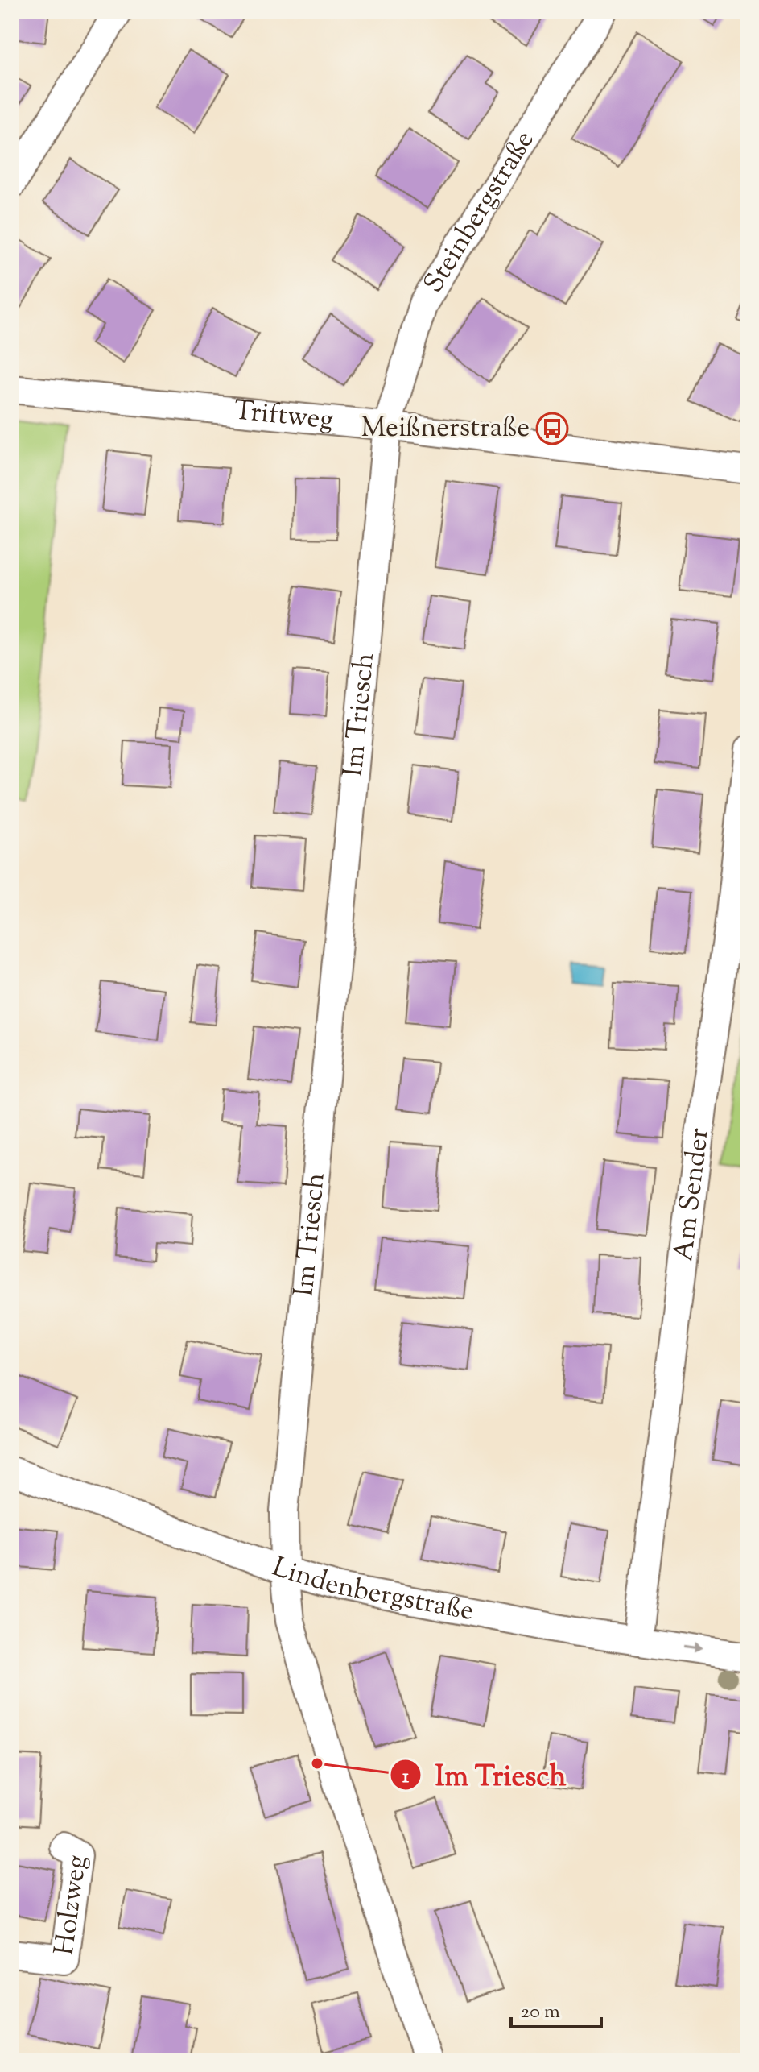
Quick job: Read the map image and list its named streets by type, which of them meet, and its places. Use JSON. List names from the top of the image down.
{
  "streets": {
    "street": [
      "Steinbergstraße",
      "Triftweg",
      "Im Triesch",
      "Am Sender",
      "Lindenbergstraße",
      "Holzweg"
    ]
  },
  "crossings": [
    ["Steinbergstraße", "Triftweg"],
    ["Steinbergstraße", "Im Triesch"],
    ["Triftweg", "Im Triesch"],
    ["Im Triesch", "Lindenbergstraße"],
    ["Am Sender", "Lindenbergstraße"]
  ],
  "places": {
    "bus stop": ["Meißnerstraße"],
    "other": ["Im Triesch"]
  },
  "scale_bar": "20 m"
}
